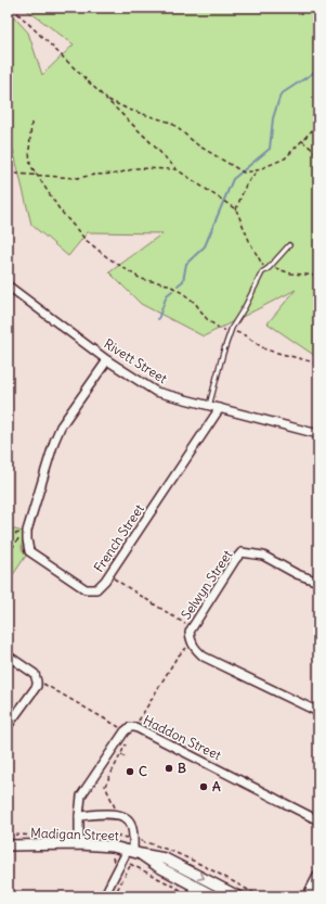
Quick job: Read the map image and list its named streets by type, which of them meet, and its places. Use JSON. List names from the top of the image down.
{
  "streets": {
    "street": [
      "Rivett Street",
      "French Street",
      "Selwyn Street",
      "Haddon Street",
      "Madigan Street"
    ]
  },
  "crossings": [
    ["Rivett Street", "French Street"],
    ["Haddon Street", "Madigan Street"]
  ],
  "places": ["B", "C", "A"]
}
